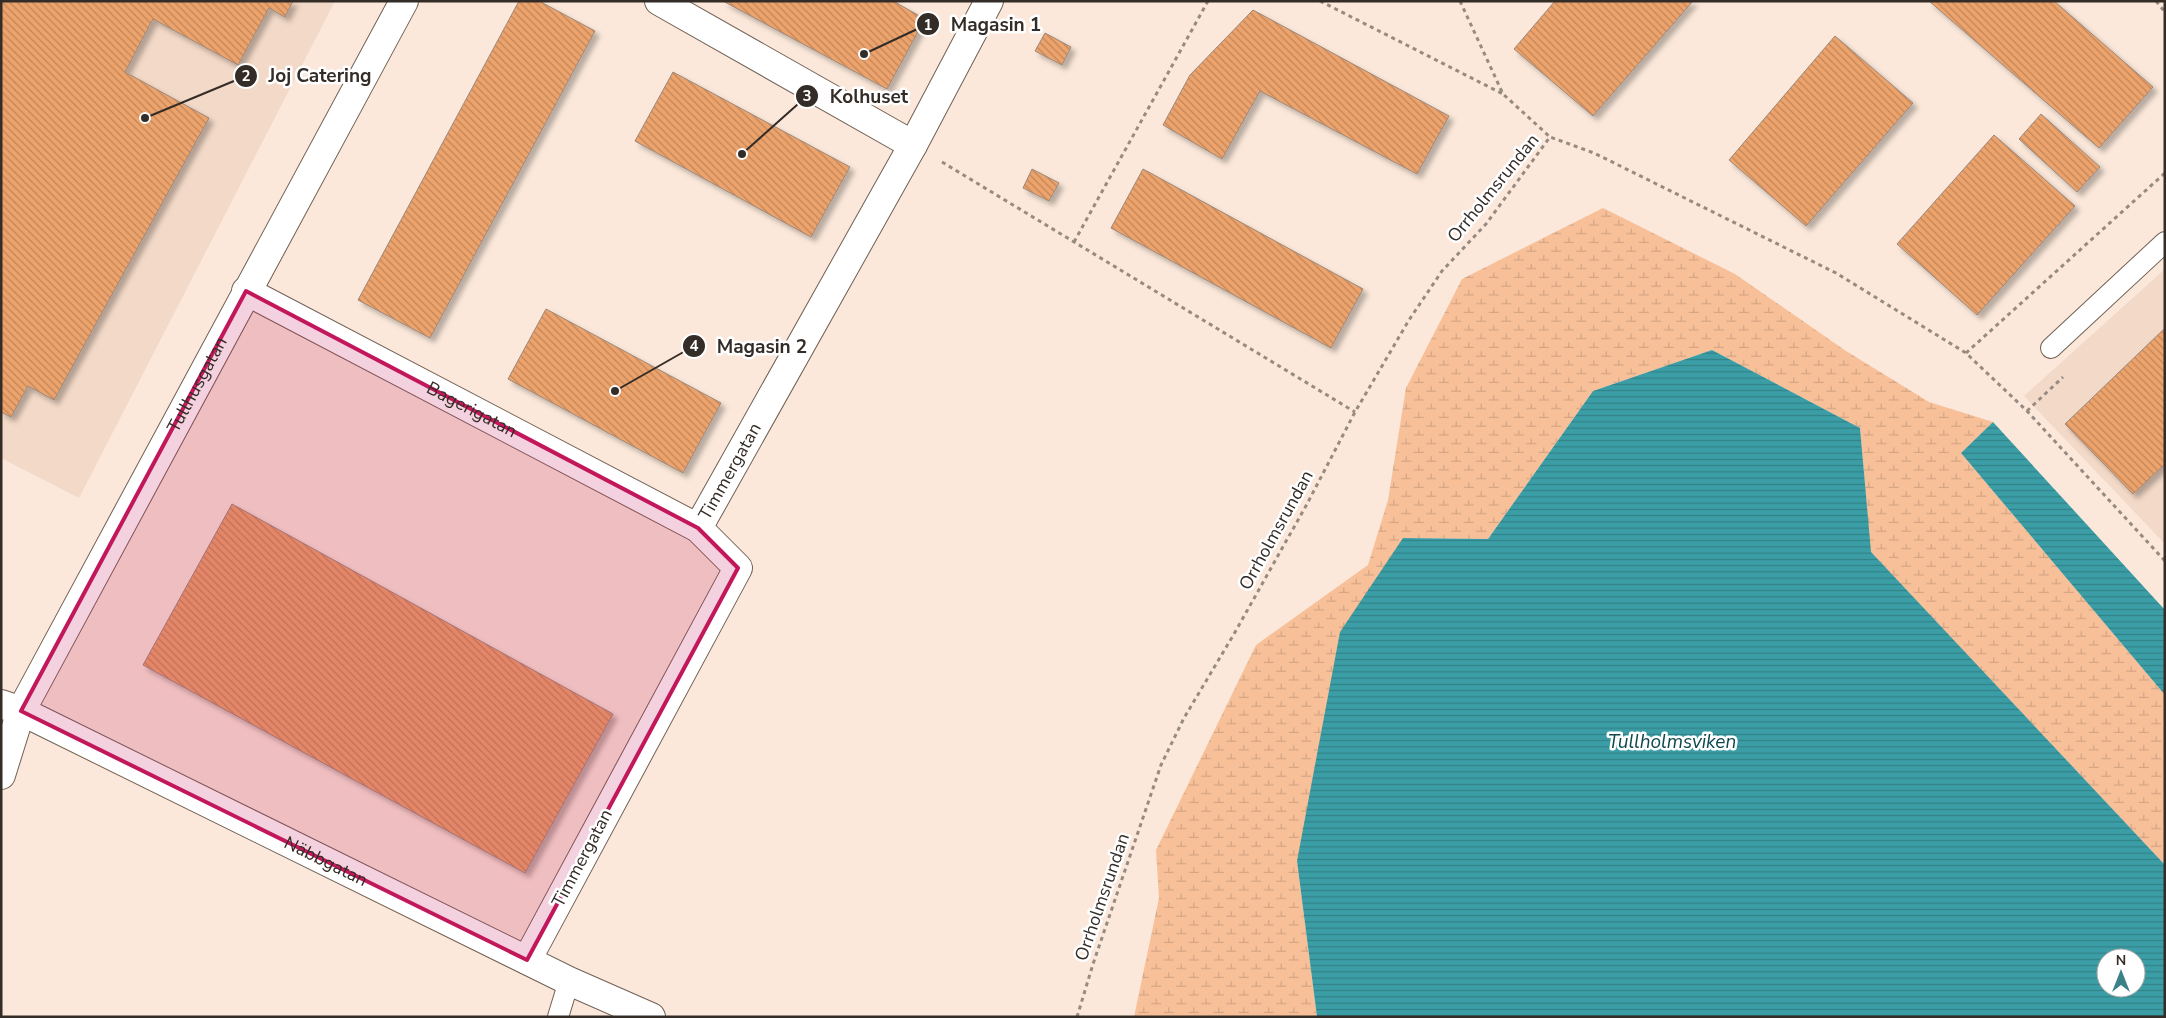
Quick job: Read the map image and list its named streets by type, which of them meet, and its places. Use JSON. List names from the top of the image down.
{
  "streets": {
    "street": [
      "Tullhusgatan",
      "Bagerigatan",
      "Timmergatan",
      "Näbbgatan"
    ],
    "path": ["Orrholmsrundan"]
  },
  "crossings": [
    ["Tullhusgatan", "Bagerigatan"],
    ["Tullhusgatan", "Näbbgatan"],
    ["Bagerigatan", "Timmergatan"],
    ["Timmergatan", "Näbbgatan"]
  ],
  "water": ["Tullholmsviken"],
  "places": [
    "Magasin 1",
    "Joj Catering",
    "Kolhuset",
    "Magasin 2"
  ],
  "north": "top"
}
